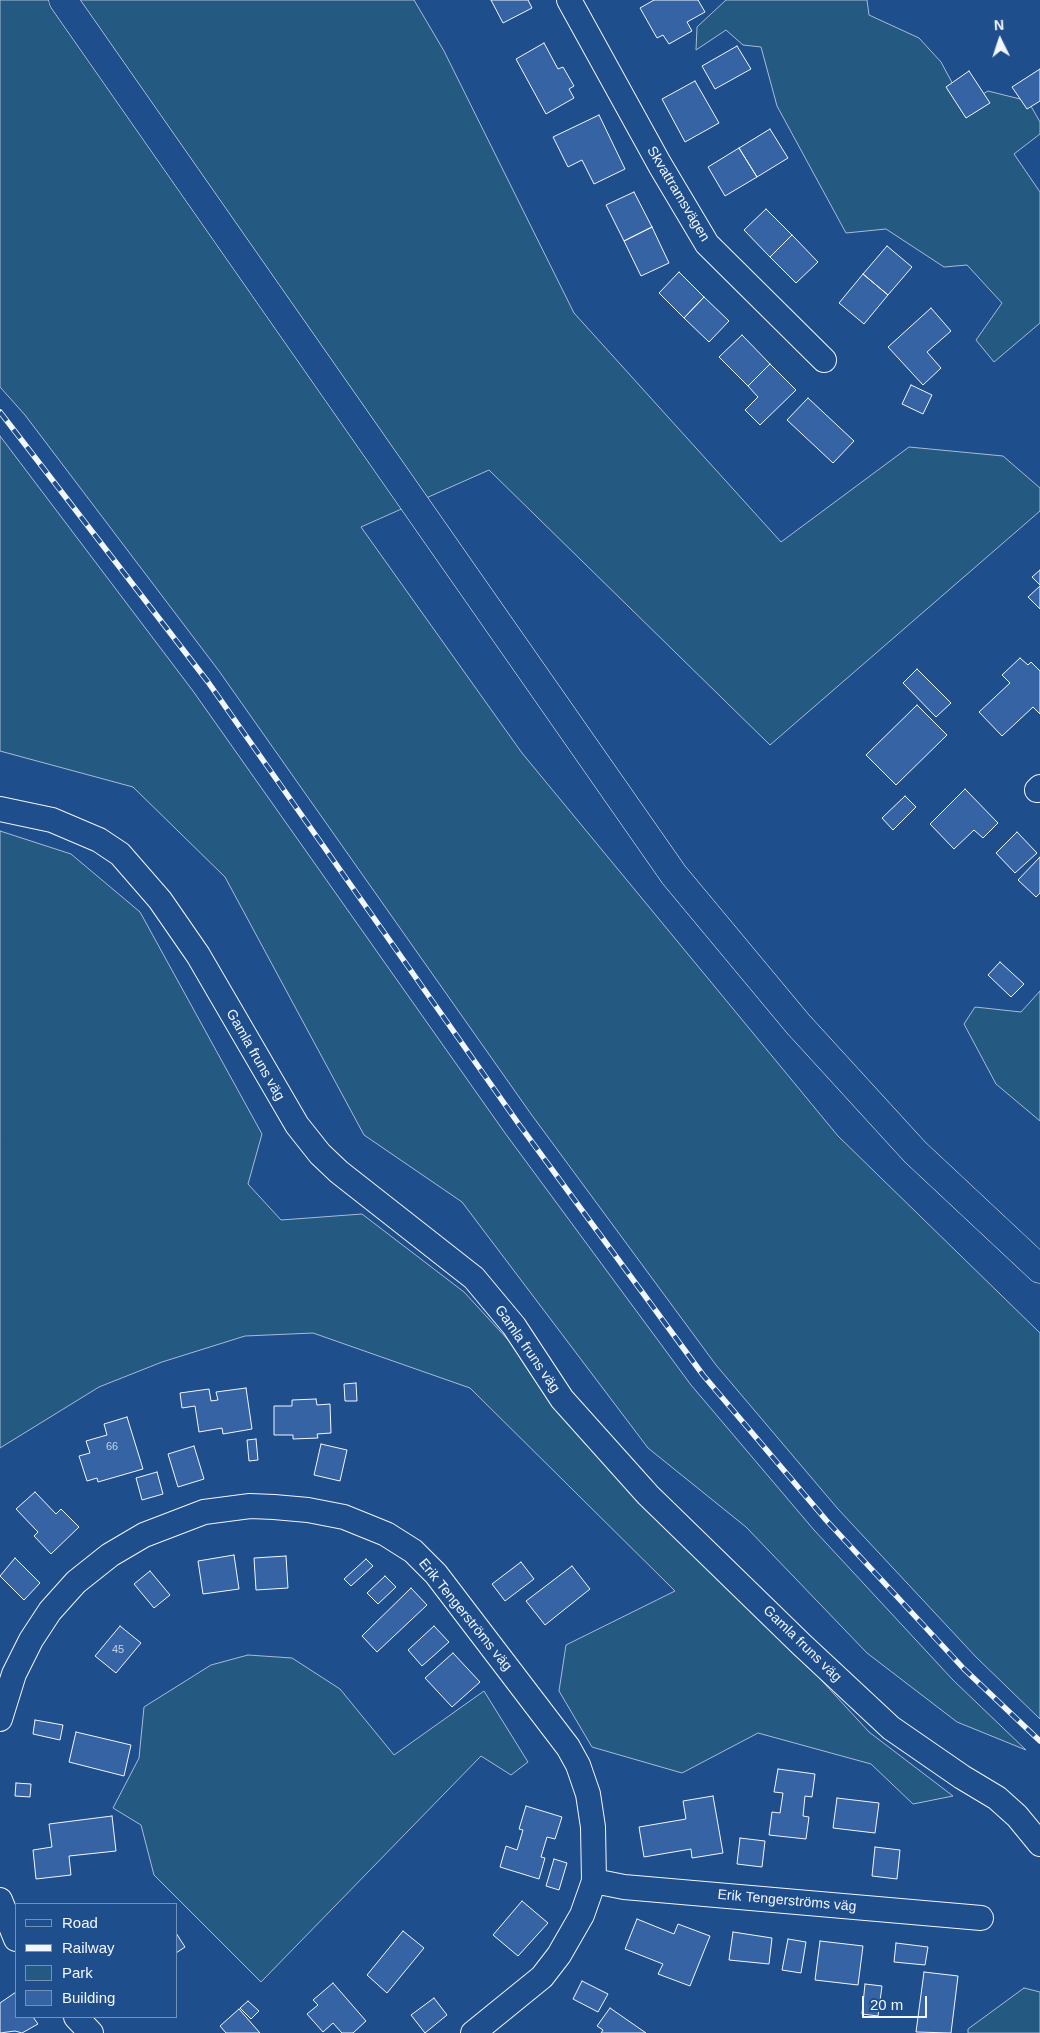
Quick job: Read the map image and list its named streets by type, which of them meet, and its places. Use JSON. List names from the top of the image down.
{
  "streets": {
    "street": ["Skvattramsvägen", "Gamla fruns väg", "Erik Tengerströms väg"]
  },
  "house_numbers": ["66", "45"],
  "legend": [
    "Road",
    "Railway",
    "Park",
    "Building"
  ],
  "scale_bar": "20 m",
  "north": "top"
}
